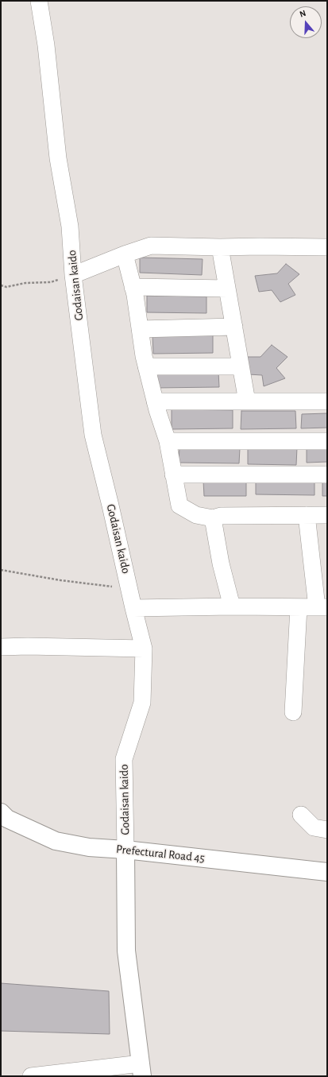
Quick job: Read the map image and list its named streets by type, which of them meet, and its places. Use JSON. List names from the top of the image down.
{
  "streets": {
    "main road": ["Godaisan kaido", "Prefectural Road 45"]
  },
  "crossings": [
    ["Godaisan kaido", "Prefectural Road 45"]
  ],
  "north": "top"
}
